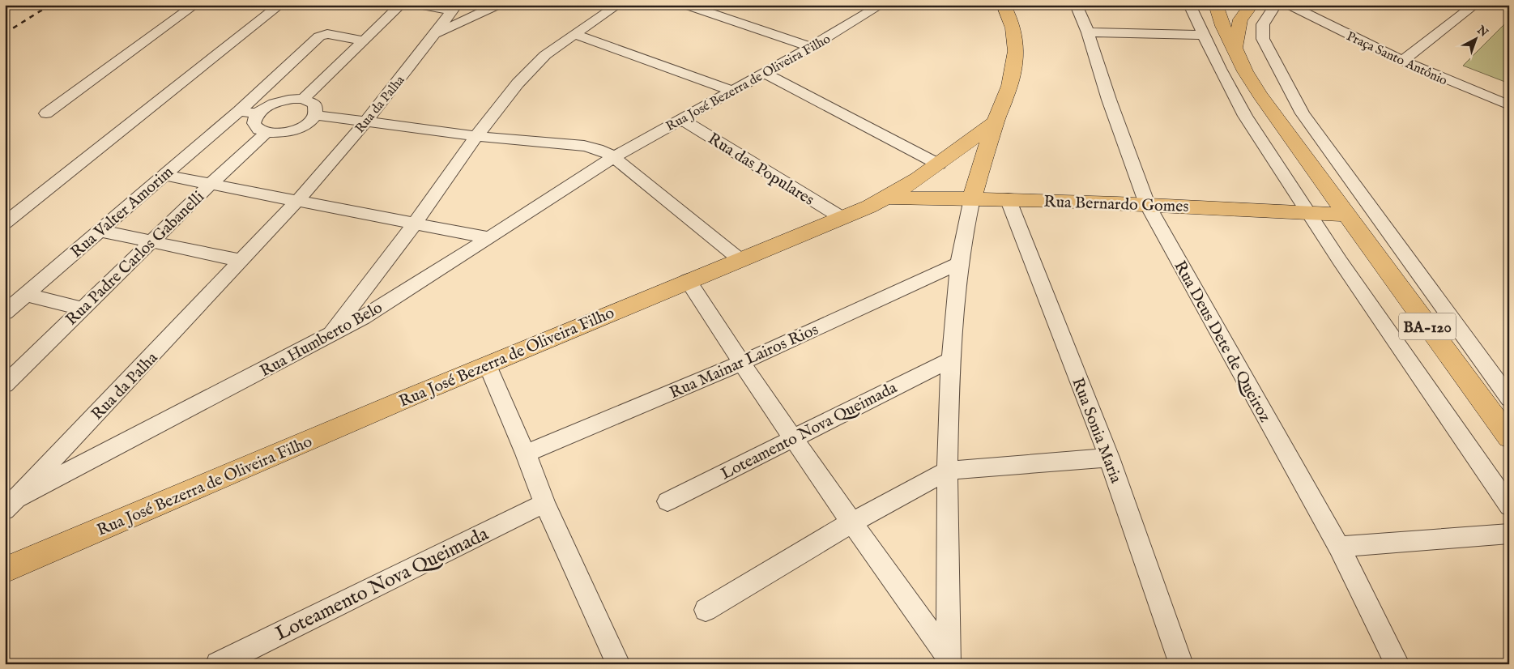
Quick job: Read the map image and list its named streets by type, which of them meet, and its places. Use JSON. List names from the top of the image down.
{
  "streets": {
    "main road": ["Rua José Bezerra de Oliveira Filho", "Rua Bernardo Gomes", "BA-120"],
    "street": [
      "Praça Santo Antônio",
      "Rua da Palha",
      "Rua das Populares",
      "Rua Valter Amorim",
      "Rua Padre Carlos Gabanelli",
      "Rua Humberto Belo",
      "Rua Deus Dete de Queiroz",
      "Rua Mainar Lairos Rios",
      "Loteamento Nova Queimada",
      "Rua Sonia Maria"
    ]
  },
  "crossings": [
    ["Rua José Bezerra de Oliveira Filho", "Rua das Populares"],
    ["Rua José Bezerra de Oliveira Filho", "Rua Bernardo Gomes"],
    ["Rua José Bezerra de Oliveira Filho", "Rua Humberto Belo"],
    ["Rua da Palha", "Rua Humberto Belo"],
    ["Rua Bernardo Gomes", "BA-120"],
    ["Rua Bernardo Gomes", "Rua Deus Dete de Queiroz"],
    ["Rua Bernardo Gomes", "Rua Sonia Maria"]
  ],
  "north": "top right"
}
